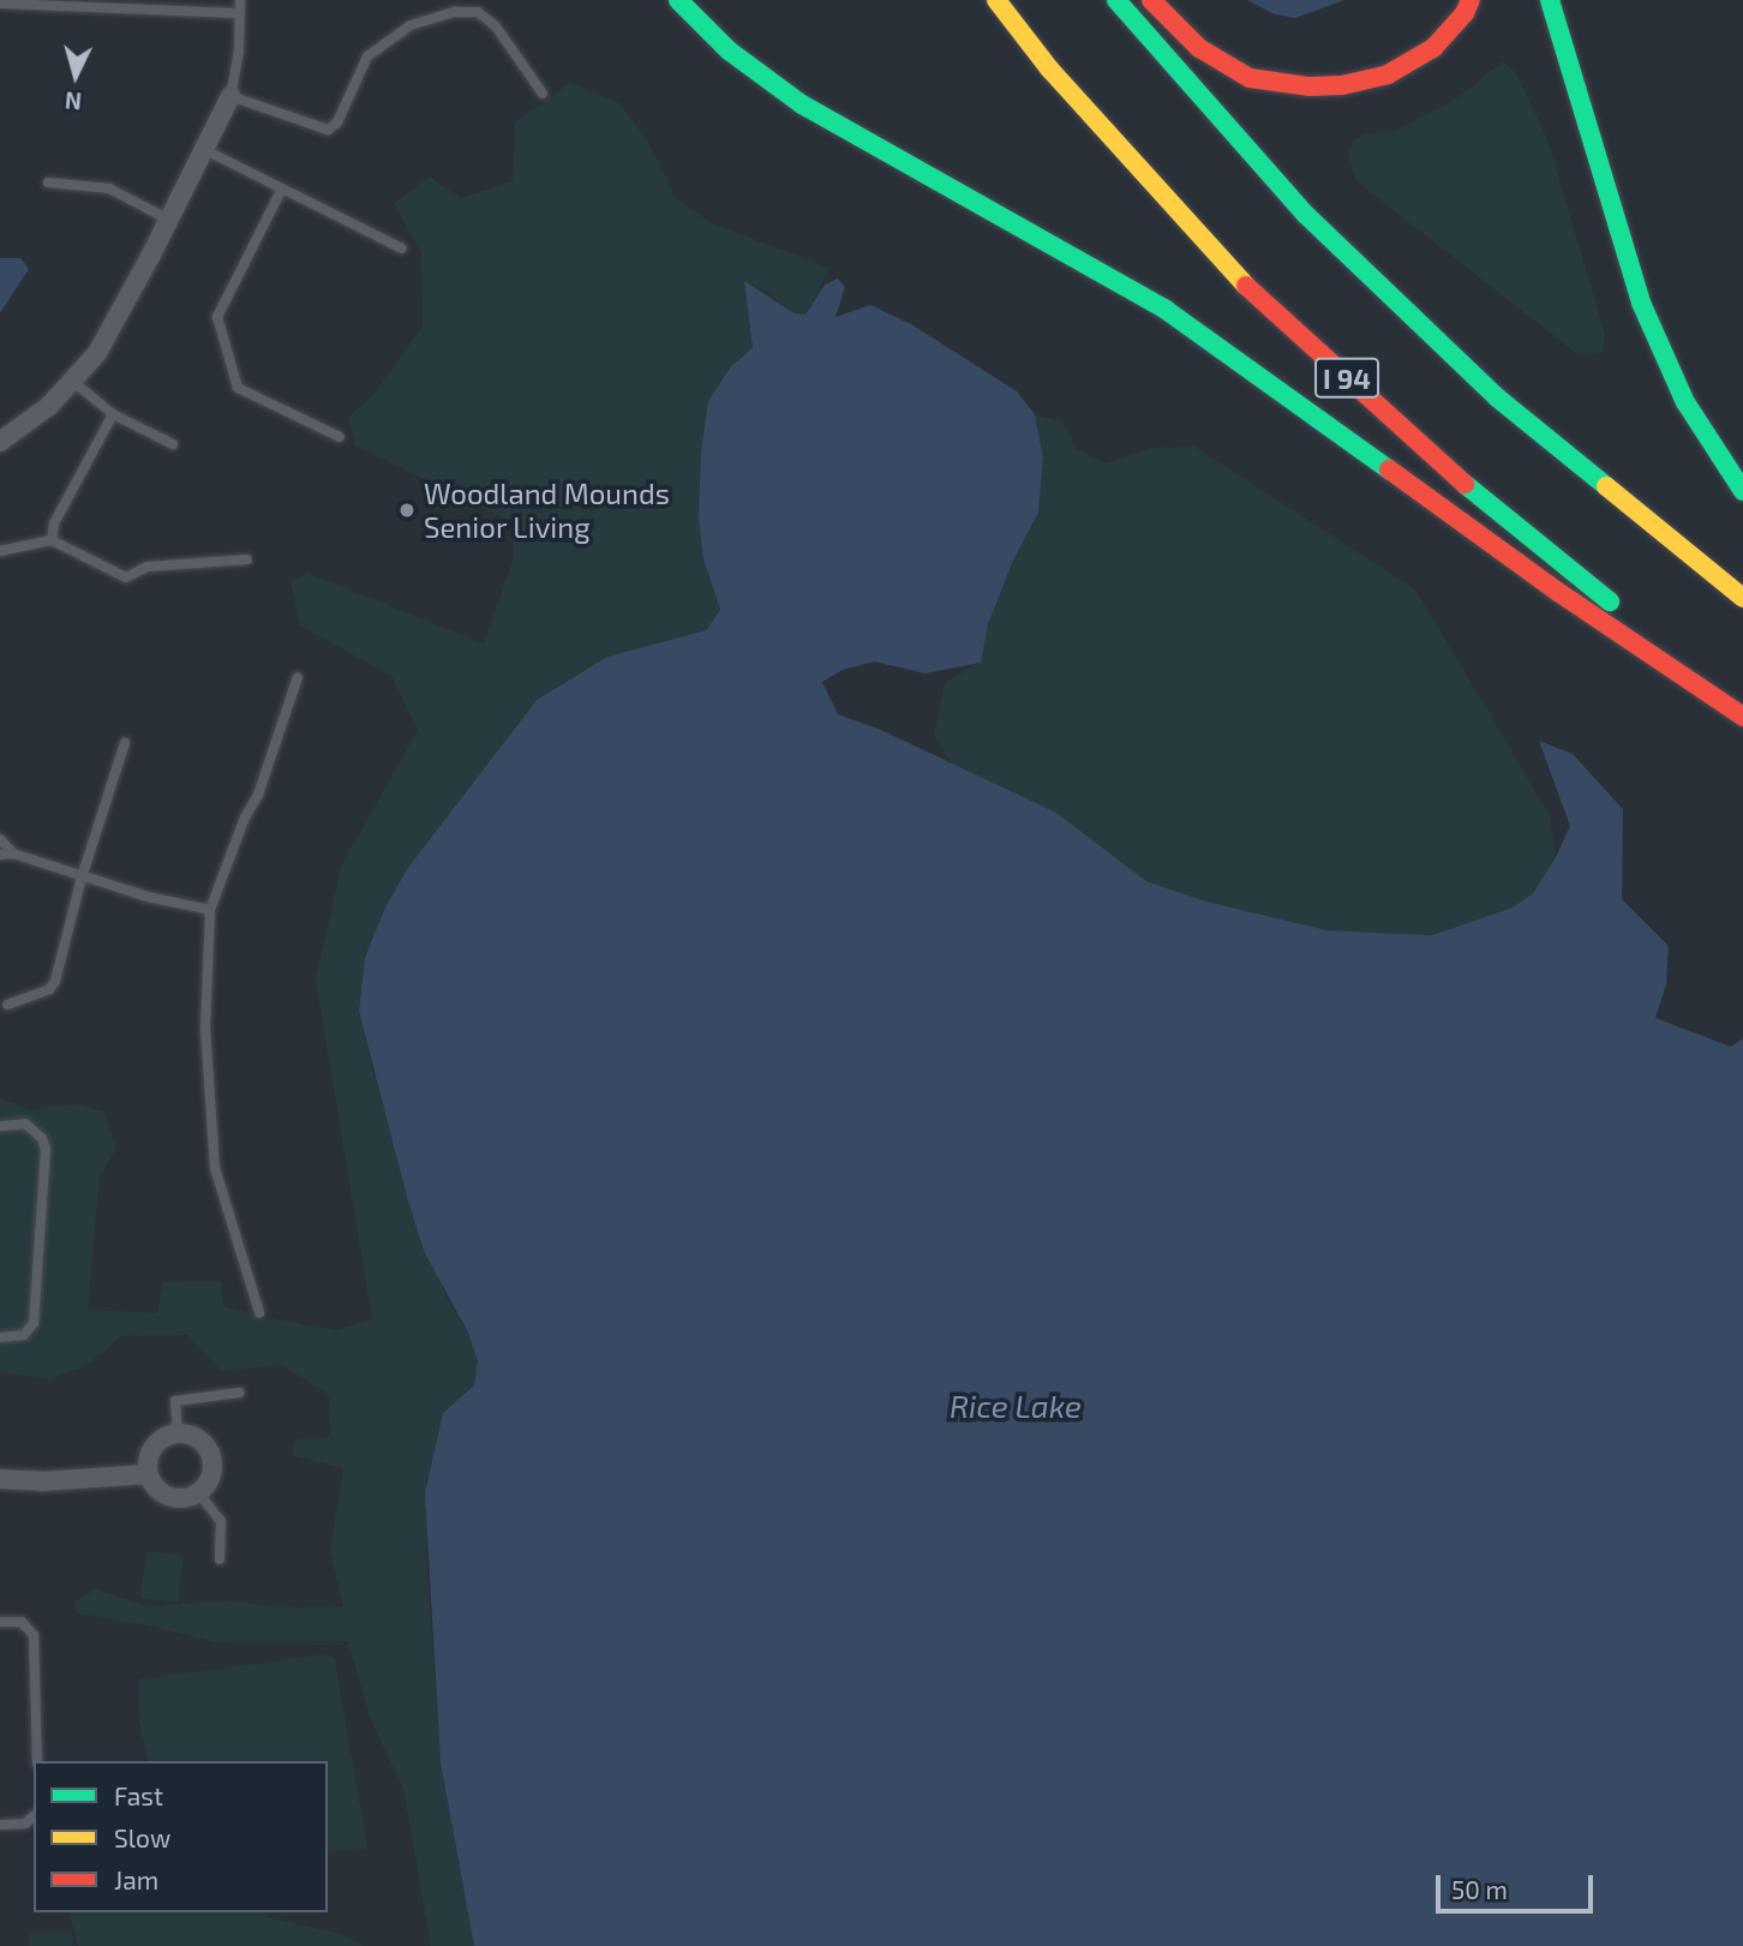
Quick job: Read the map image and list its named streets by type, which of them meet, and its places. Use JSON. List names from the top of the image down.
{
  "streets": {
    "highway": ["I 94"]
  },
  "water": ["Rice Lake"],
  "places": ["Woodland Mounds Senior Living"],
  "legend": ["Fast", "Slow", "Jam"],
  "scale_bar": "50 m",
  "north": "bottom"
}
